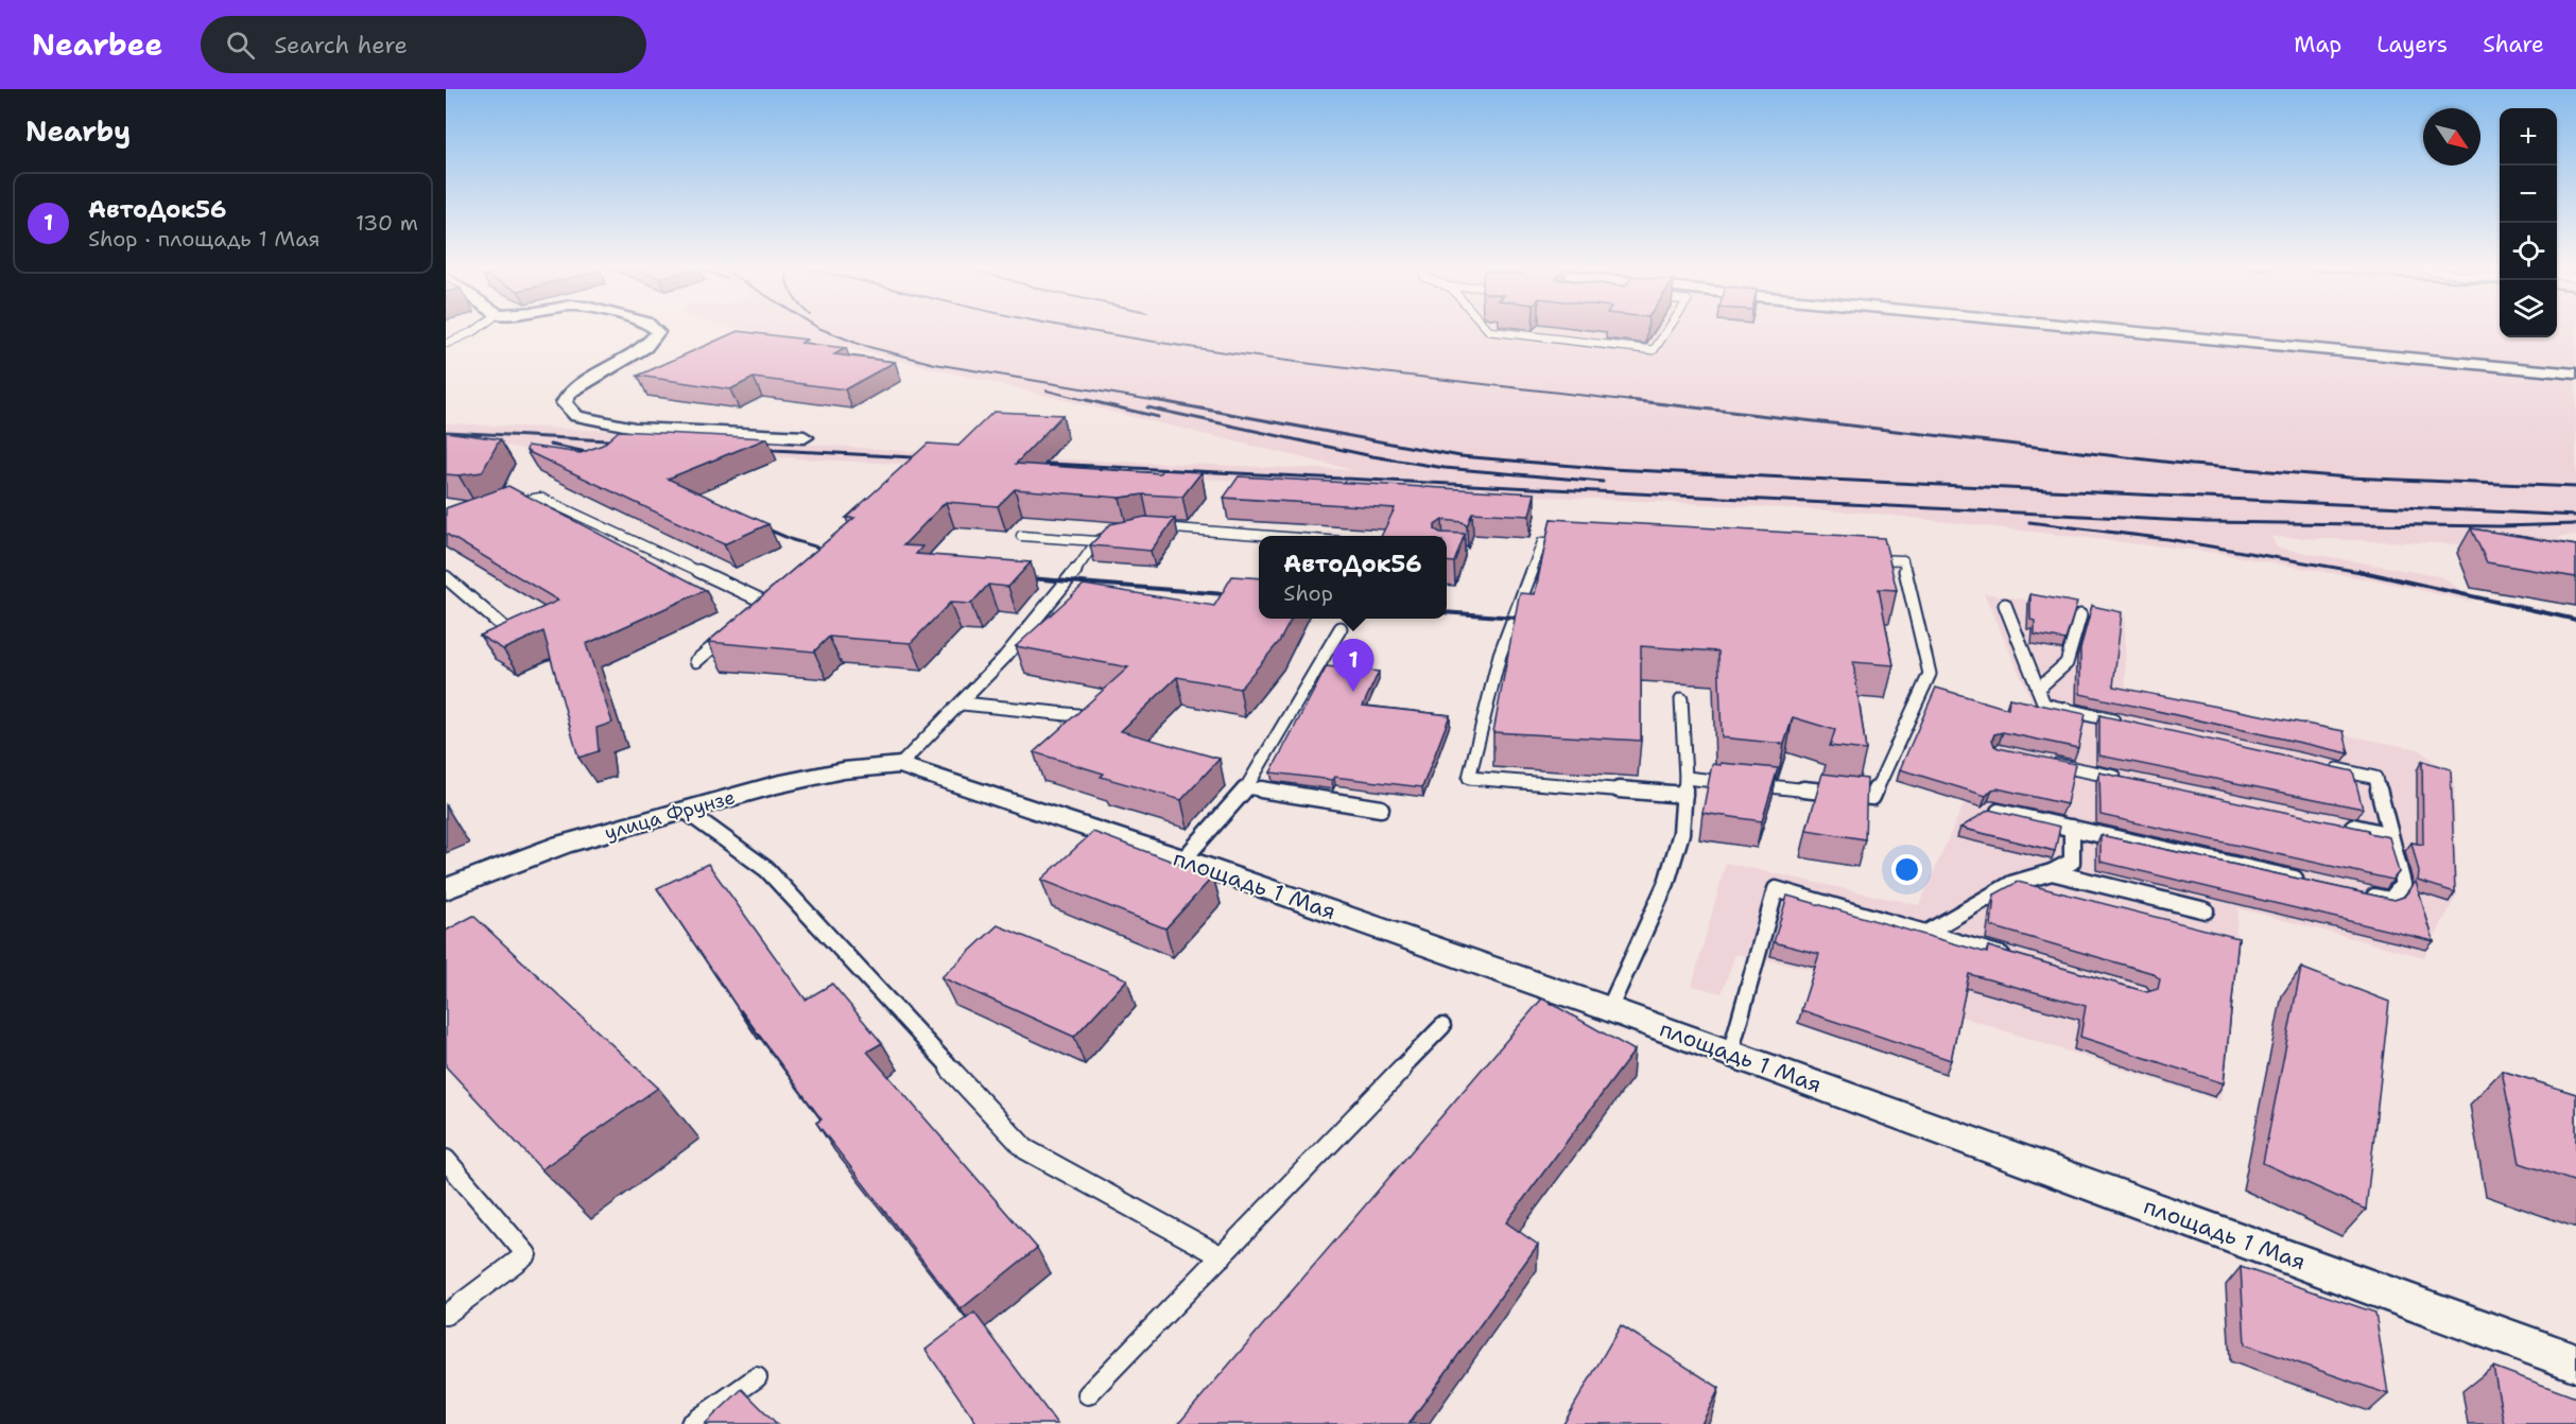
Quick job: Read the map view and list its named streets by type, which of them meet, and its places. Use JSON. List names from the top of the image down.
{
  "streets": {
    "street": ["улица Фрунзе", "площадь 1 Мая"]
  },
  "crossings": [
    ["улица Фрунзе", "площадь 1 Мая"]
  ],
  "north": "bottom right",
  "page": {
    "header": "Nearbee",
    "search": "Search here",
    "nav": ["Map", "Layers", "Share"],
    "heading": "Nearby",
    "map_buttons": ["+", "−"],
    "list": [
      {
        "mark": "1",
        "name": "АвтоДок56",
        "note": "Shop · площадь 1 Мая",
        "value": "130 m"
      }
    ],
    "popup": ["АвтоДок56", "Shop"],
    "pins": "1"
  }
}
